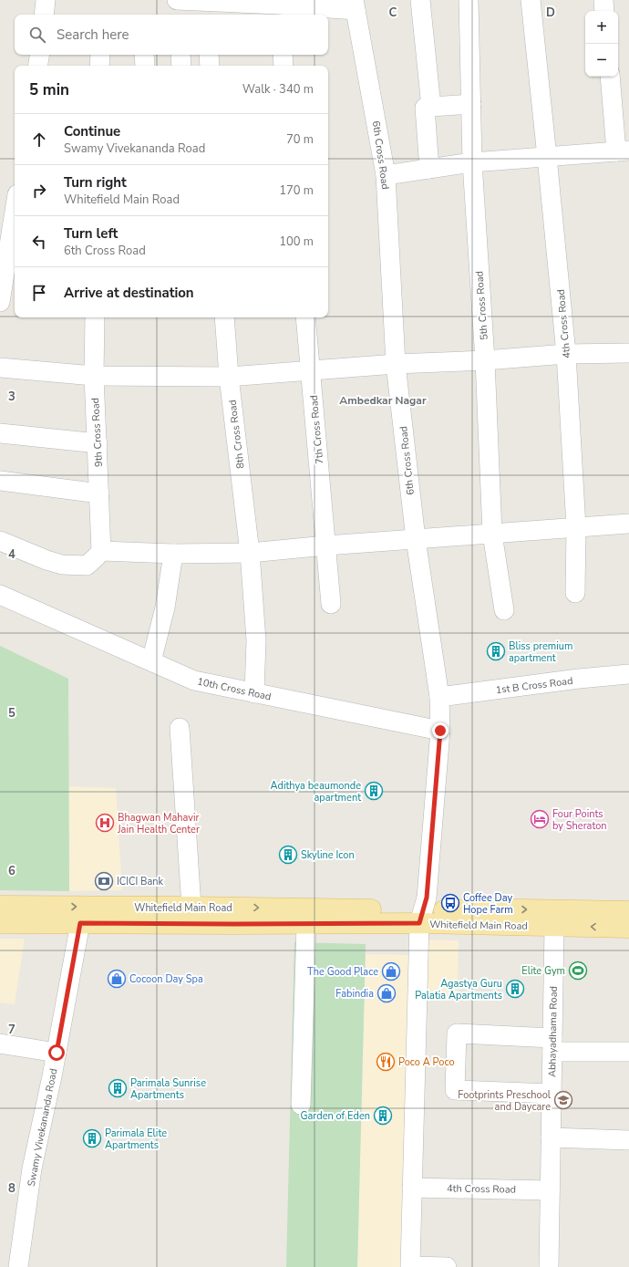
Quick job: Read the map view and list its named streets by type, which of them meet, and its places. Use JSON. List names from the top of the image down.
{
  "streets": {
    "main road": ["Whitefield Main Road"],
    "street": [
      "6th Cross Road",
      "5th Cross Road",
      "4th Cross Road",
      "7th Cross Road",
      "9th Cross Road",
      "8th Cross Road",
      "1st B Cross Road",
      "10th Cross Road",
      "Abhayadhama Road",
      "Swamy Vivekananda Road"
    ]
  },
  "crossings": [
    ["6th Cross Road", "4th Cross Road"],
    ["6th Cross Road", "1st B Cross Road"],
    ["6th Cross Road", "10th Cross Road"],
    ["6th Cross Road", "Whitefield Main Road"],
    ["4th Cross Road", "Abhayadhama Road"],
    ["8th Cross Road", "10th Cross Road"],
    ["Whitefield Main Road", "Abhayadhama Road"],
    ["Whitefield Main Road", "Swamy Vivekananda Road"]
  ],
  "districts": ["Ambedkar Nagar"],
  "places": {
    "building": [
      "Bliss premium apartment",
      "Adithya beaumonde apartment",
      "Skyline Icon",
      "Agastya Guru Palatia Apartments",
      "Parimala Sunrise Apartments",
      "Garden of Eden",
      "Parimala Elite Apartments"
    ],
    "hotel": ["Four Points by Sheraton"],
    "hospital": ["Bhagwan Mahavir Jain Health Center"],
    "bank": ["ICICI Bank"],
    "bus stop": ["Coffee Day Hope Farm"],
    "sports": ["Elite Gym"],
    "shop": ["The Good Place", "Cocoon Day Spa", "Fabindia"],
    "restaurant": ["Poco A Poco"],
    "school or university": ["Footprints Preschool and Daycare"]
  },
  "page": {
    "map_buttons": ["+", "−"],
    "search": "Search here",
    "heading": ["5 min", "Walk · 340 m"],
    "list": [
      ["Continue", "Swamy Vivekananda Road", "70 m"],
      ["Turn right", "Whitefield Main Road", "170 m"],
      ["Turn left", "6th Cross Road", "100 m"],
      "Arrive at destination"
    ]
  },
  "grid": {
    "columns": ["C", "D"],
    "rows": [
      "3",
      "4",
      "5",
      "6",
      "7",
      "8"
    ]
  }
}
